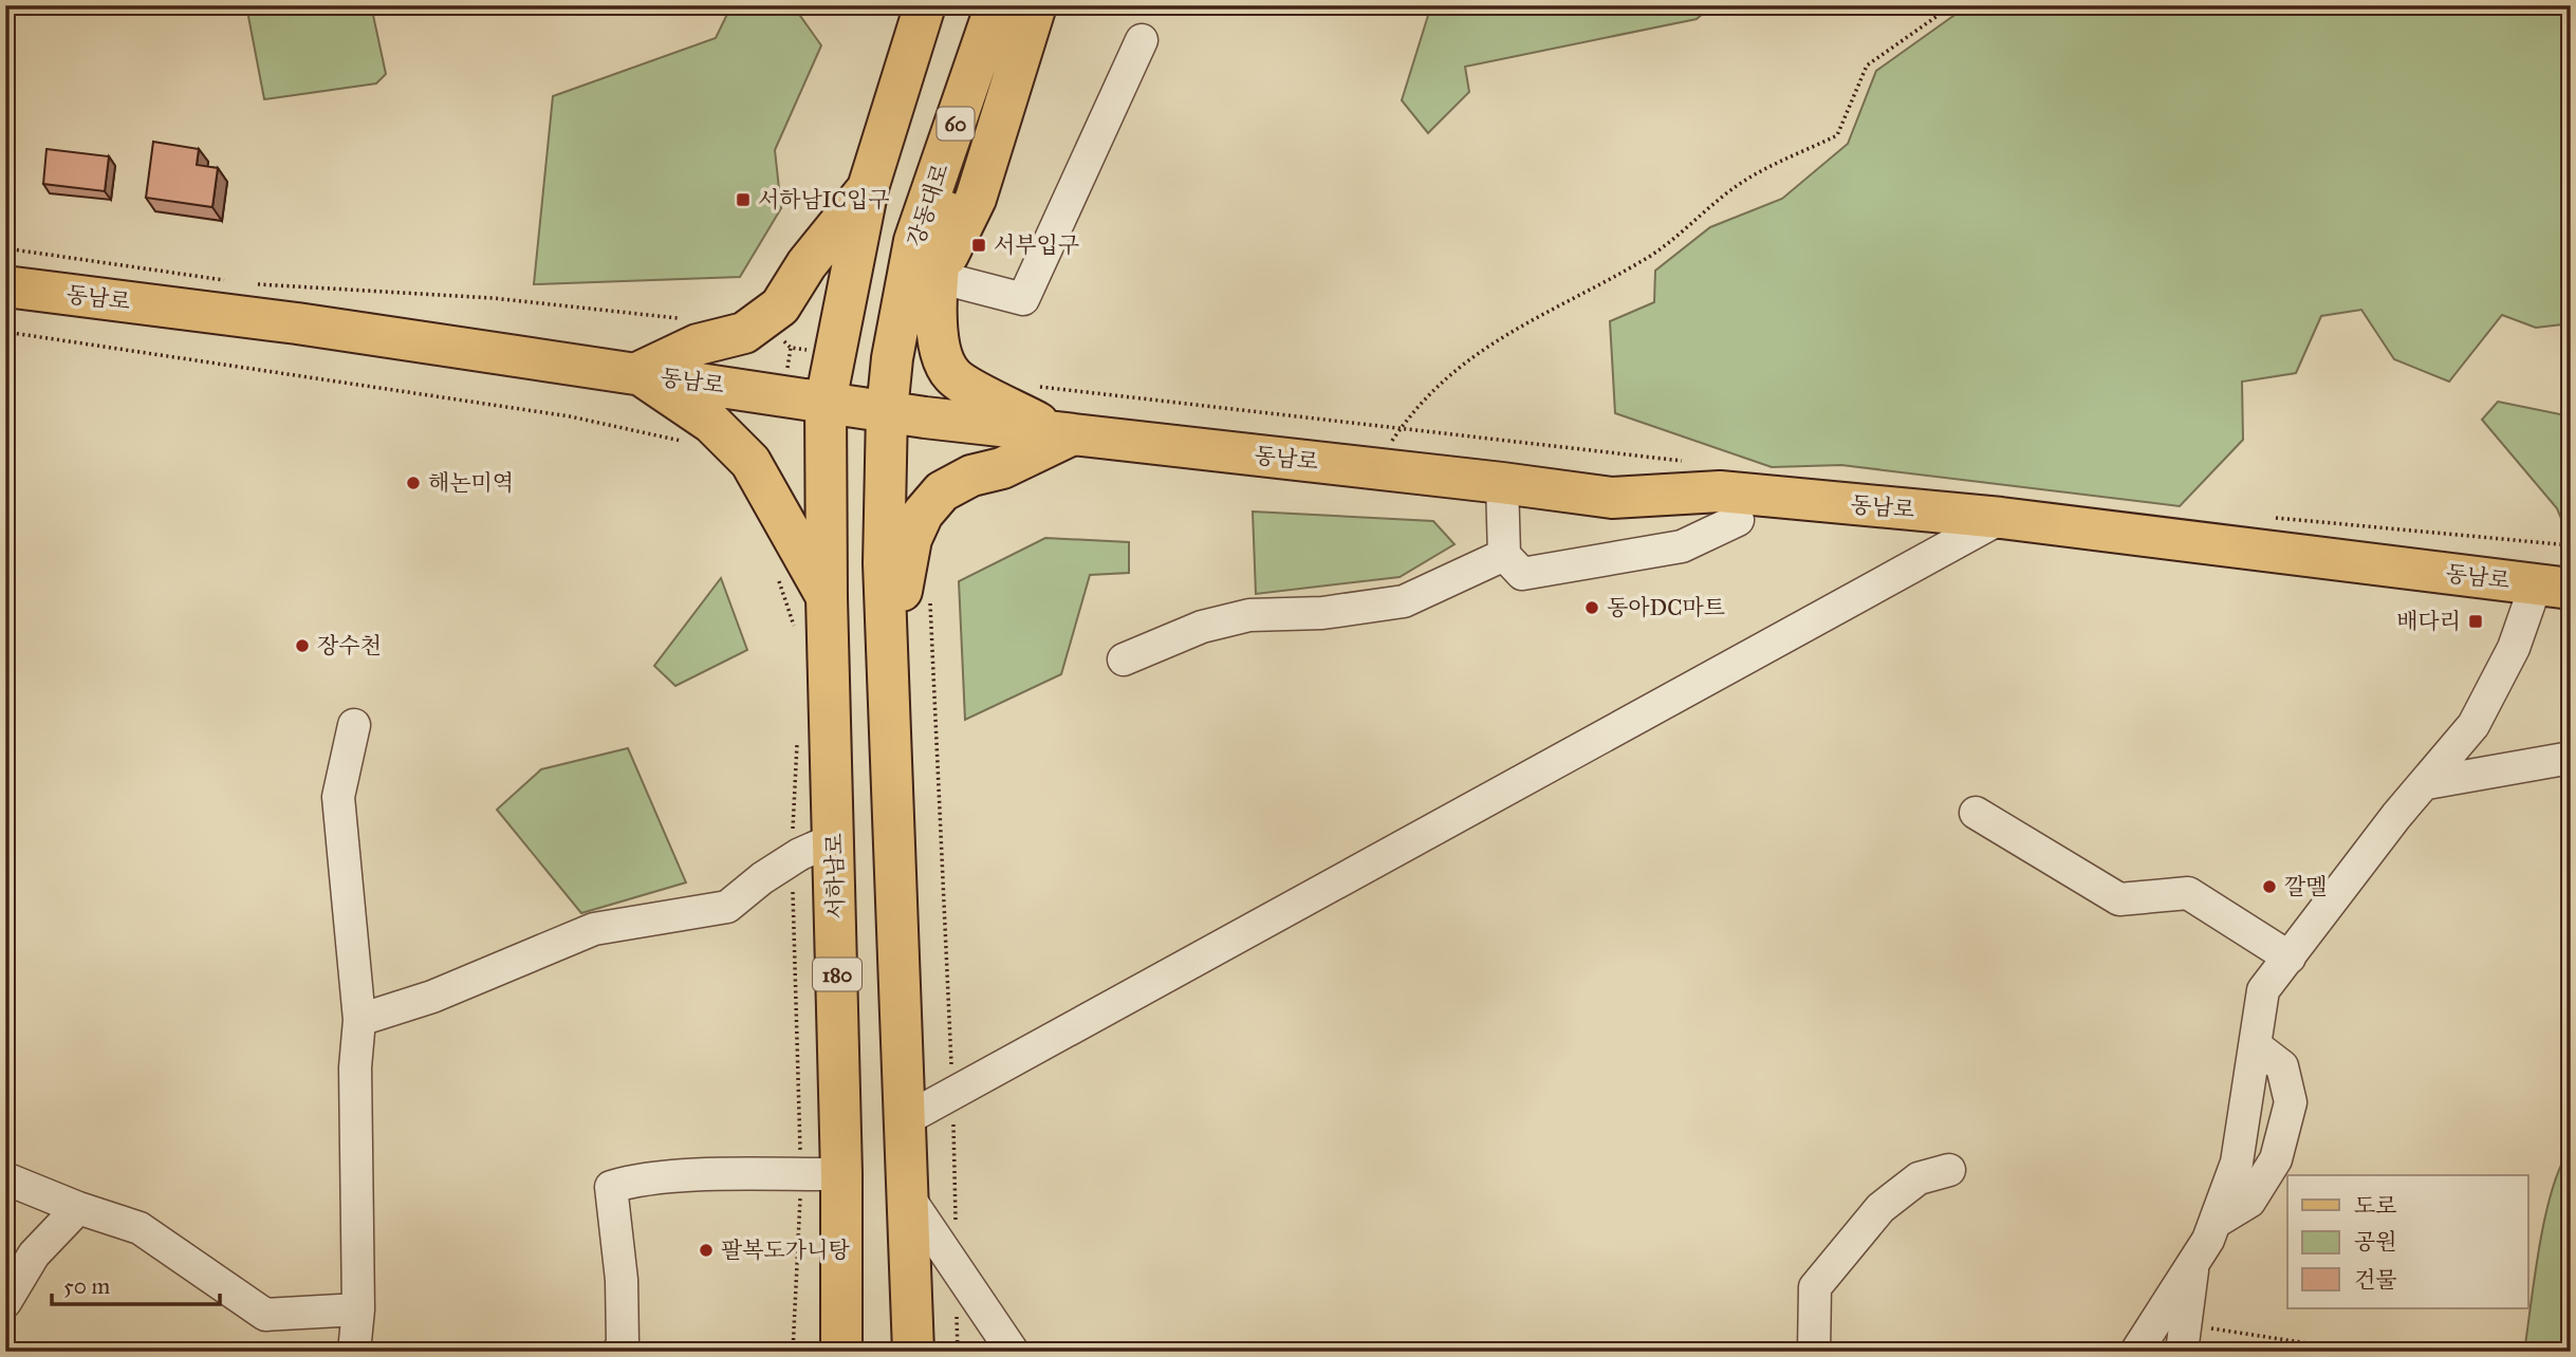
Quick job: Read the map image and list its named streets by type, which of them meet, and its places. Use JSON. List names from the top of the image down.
{
  "streets": {
    "main road": [
      "60",
      "강동대로",
      "동남로",
      "서하남로",
      "180"
    ]
  },
  "crossings": [
    ["강동대로", "동남로"],
    ["동남로", "서하남로"]
  ],
  "places": {
    "transit": ["서하남IC입구", "서부입구", "배다리"],
    "other": [
      "해논미역",
      "동아DC마트",
      "장수천",
      "깔멜",
      "팔복도가니탕"
    ]
  },
  "legend": ["도로", "공원", "건물"],
  "scale_bar": "50 m"
}
